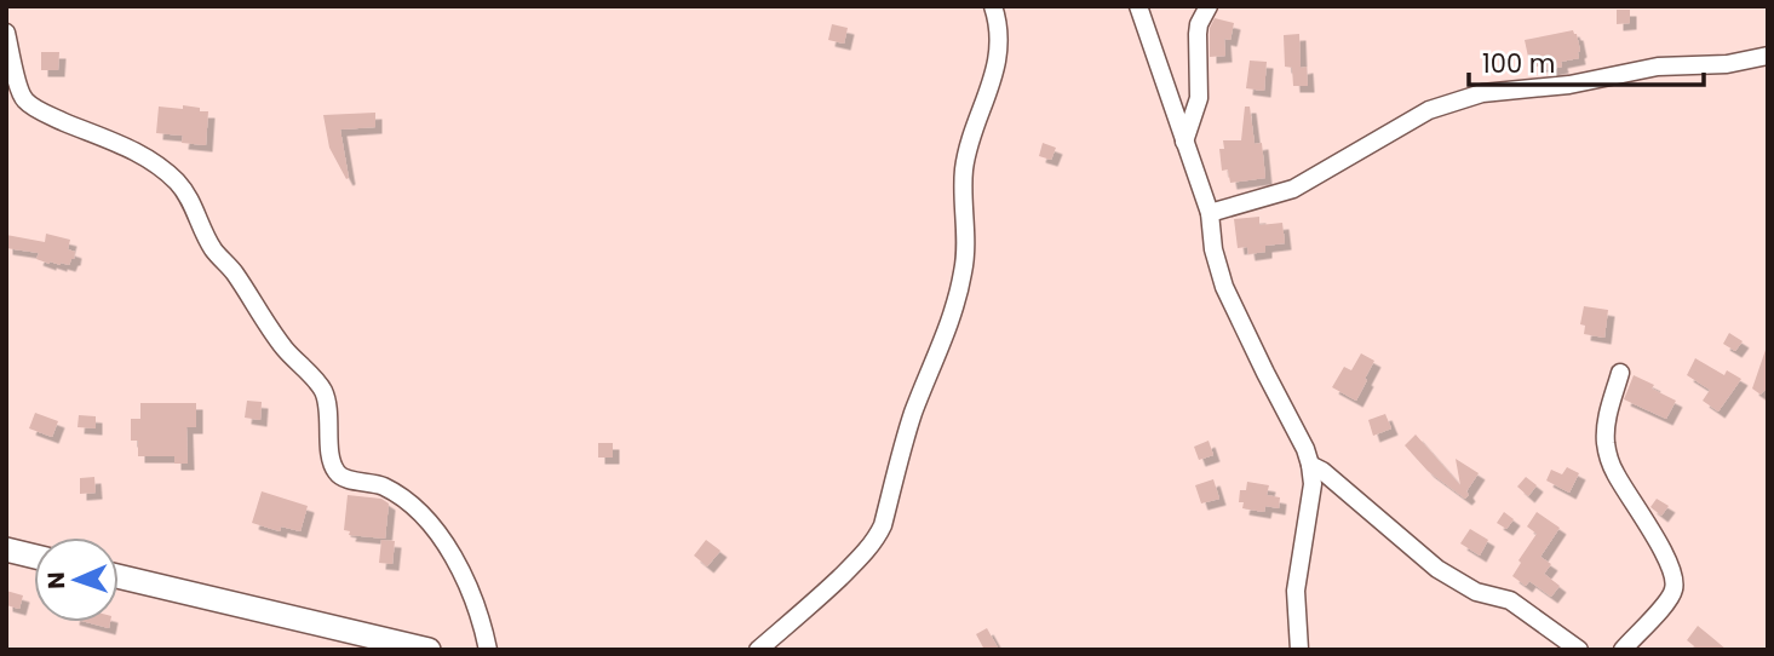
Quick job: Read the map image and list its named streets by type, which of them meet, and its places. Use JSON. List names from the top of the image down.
{
  "scale_bar": "100 m",
  "north": "left"
}
